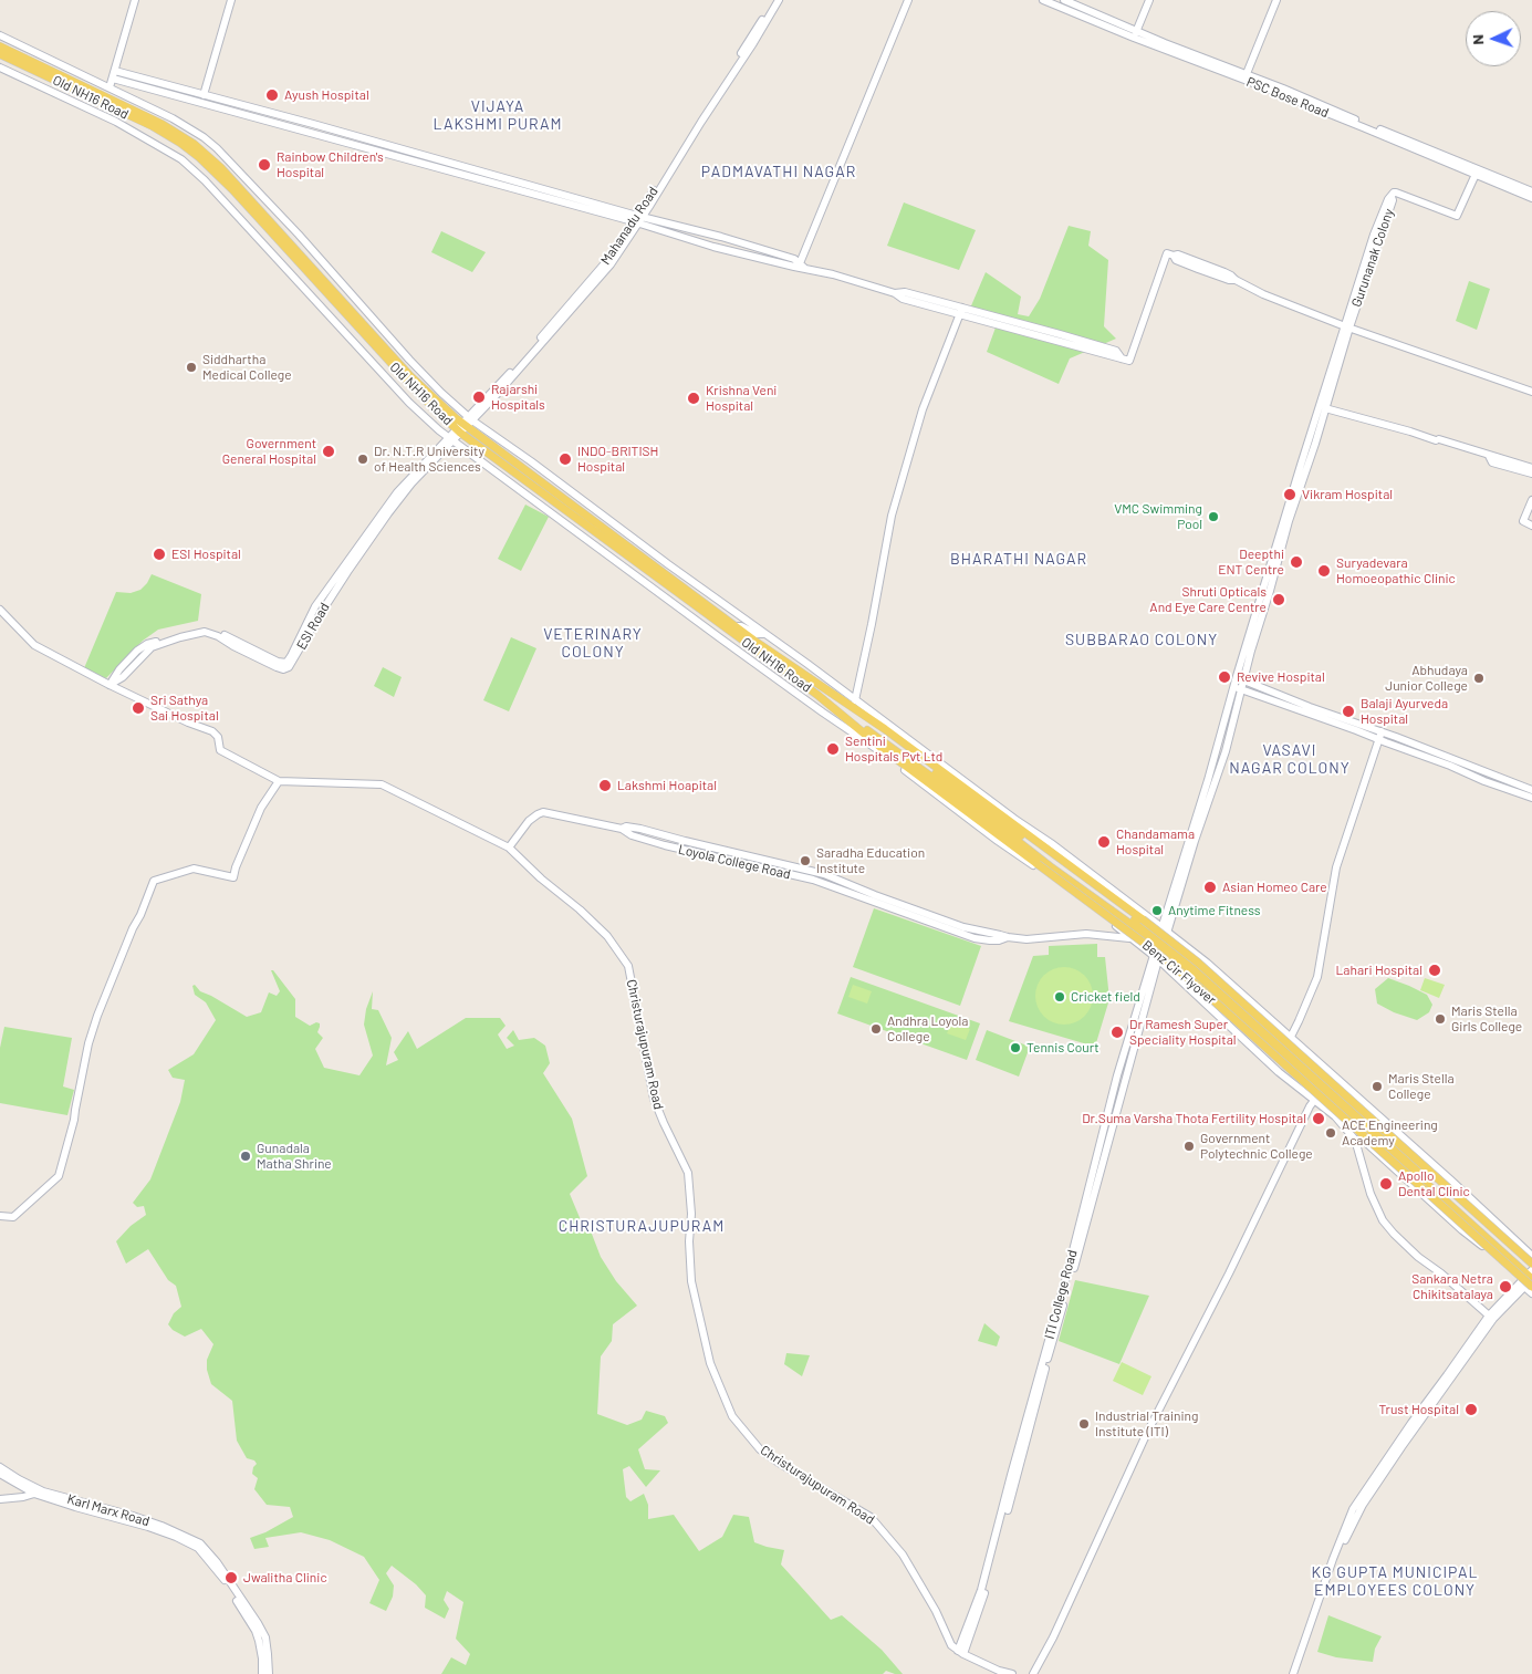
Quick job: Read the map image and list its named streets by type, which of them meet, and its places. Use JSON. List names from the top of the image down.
{
  "streets": {
    "main road": ["Old NH16 Road", "Benz Cir Flyover"],
    "street": [
      "PSC Bose Road",
      "Mahanadu Road",
      "Gurunanak Colony",
      "ESI Road",
      "Loyola College Road",
      "Christurajupuram Road",
      "ITI College Road",
      "Karl Marx Road"
    ]
  },
  "crossings": [
    ["Old NH16 Road", "Mahanadu Road"],
    ["Old NH16 Road", "ESI Road"],
    ["Old NH16 Road", "Benz Cir Flyover"],
    ["PSC Bose Road", "Gurunanak Colony"],
    ["Mahanadu Road", "ESI Road"],
    ["Gurunanak Colony", "ITI College Road"],
    ["ESI Road", "Christurajupuram Road"],
    ["Loyola College Road", "Christurajupuram Road"],
    ["Christurajupuram Road", "ITI College Road"]
  ],
  "districts": [
    "VIJAYA LAKSHMI PURAM",
    "PADMAVATHI NAGAR",
    "BHARATHI NAGAR",
    "VETERINARY COLONY",
    "SUBBARAO COLONY",
    "VASAVI NAGAR COLONY",
    "CHRISTURAJUPURAM",
    "KG GUPTA MUNICIPAL EMPLOYEES COLONY"
  ],
  "places": [
    "Ayush Hospital",
    "Rainbow Children's Hospital",
    "Siddhartha Medical College",
    "Rajarshi Hospitals",
    "Krishna Veni Hospital",
    "Government General Hospital",
    "Dr. N.T.R University of Health Sciences",
    "INDO-BRITISH Hospital",
    "Vikram Hospital",
    "VMC Swimming Pool",
    "ESI Hospital",
    "Deepthi ENT Centre",
    "Suryadevara Homoeopathic Clinic",
    "Shruti Opticals And Eye Care Centre",
    "Revive Hospital",
    "Abhudaya Junior College",
    "Sri Sathya Sai Hospital",
    "Balaji Ayurveda Hospital",
    "Sentini Hospitals Pvt Ltd",
    "Lakshmi Hoapital",
    "Chandamama Hospital",
    "Saradha Education Institute",
    "Asian Homeo Care",
    "Anytime Fitness",
    "Lahari Hospital",
    "Cricket field",
    "Maris Stella Girls College",
    "Andhra Loyola College",
    "Dr Ramesh Super Speciality Hospital",
    "Tennis Court",
    "Maris Stella College",
    "Dr.Suma Varsha Thota Fertility Hospital",
    "ACE Engineering Academy",
    "Government Polytechnic College",
    "Gunadala Matha Shrine",
    "Apollo Dental Clinic",
    "Sankara Netra Chikitsatalaya",
    "Trust Hospital",
    "Industrial Training Institute (ITI)",
    "Jwalitha Clinic"
  ],
  "north": "left"
}
